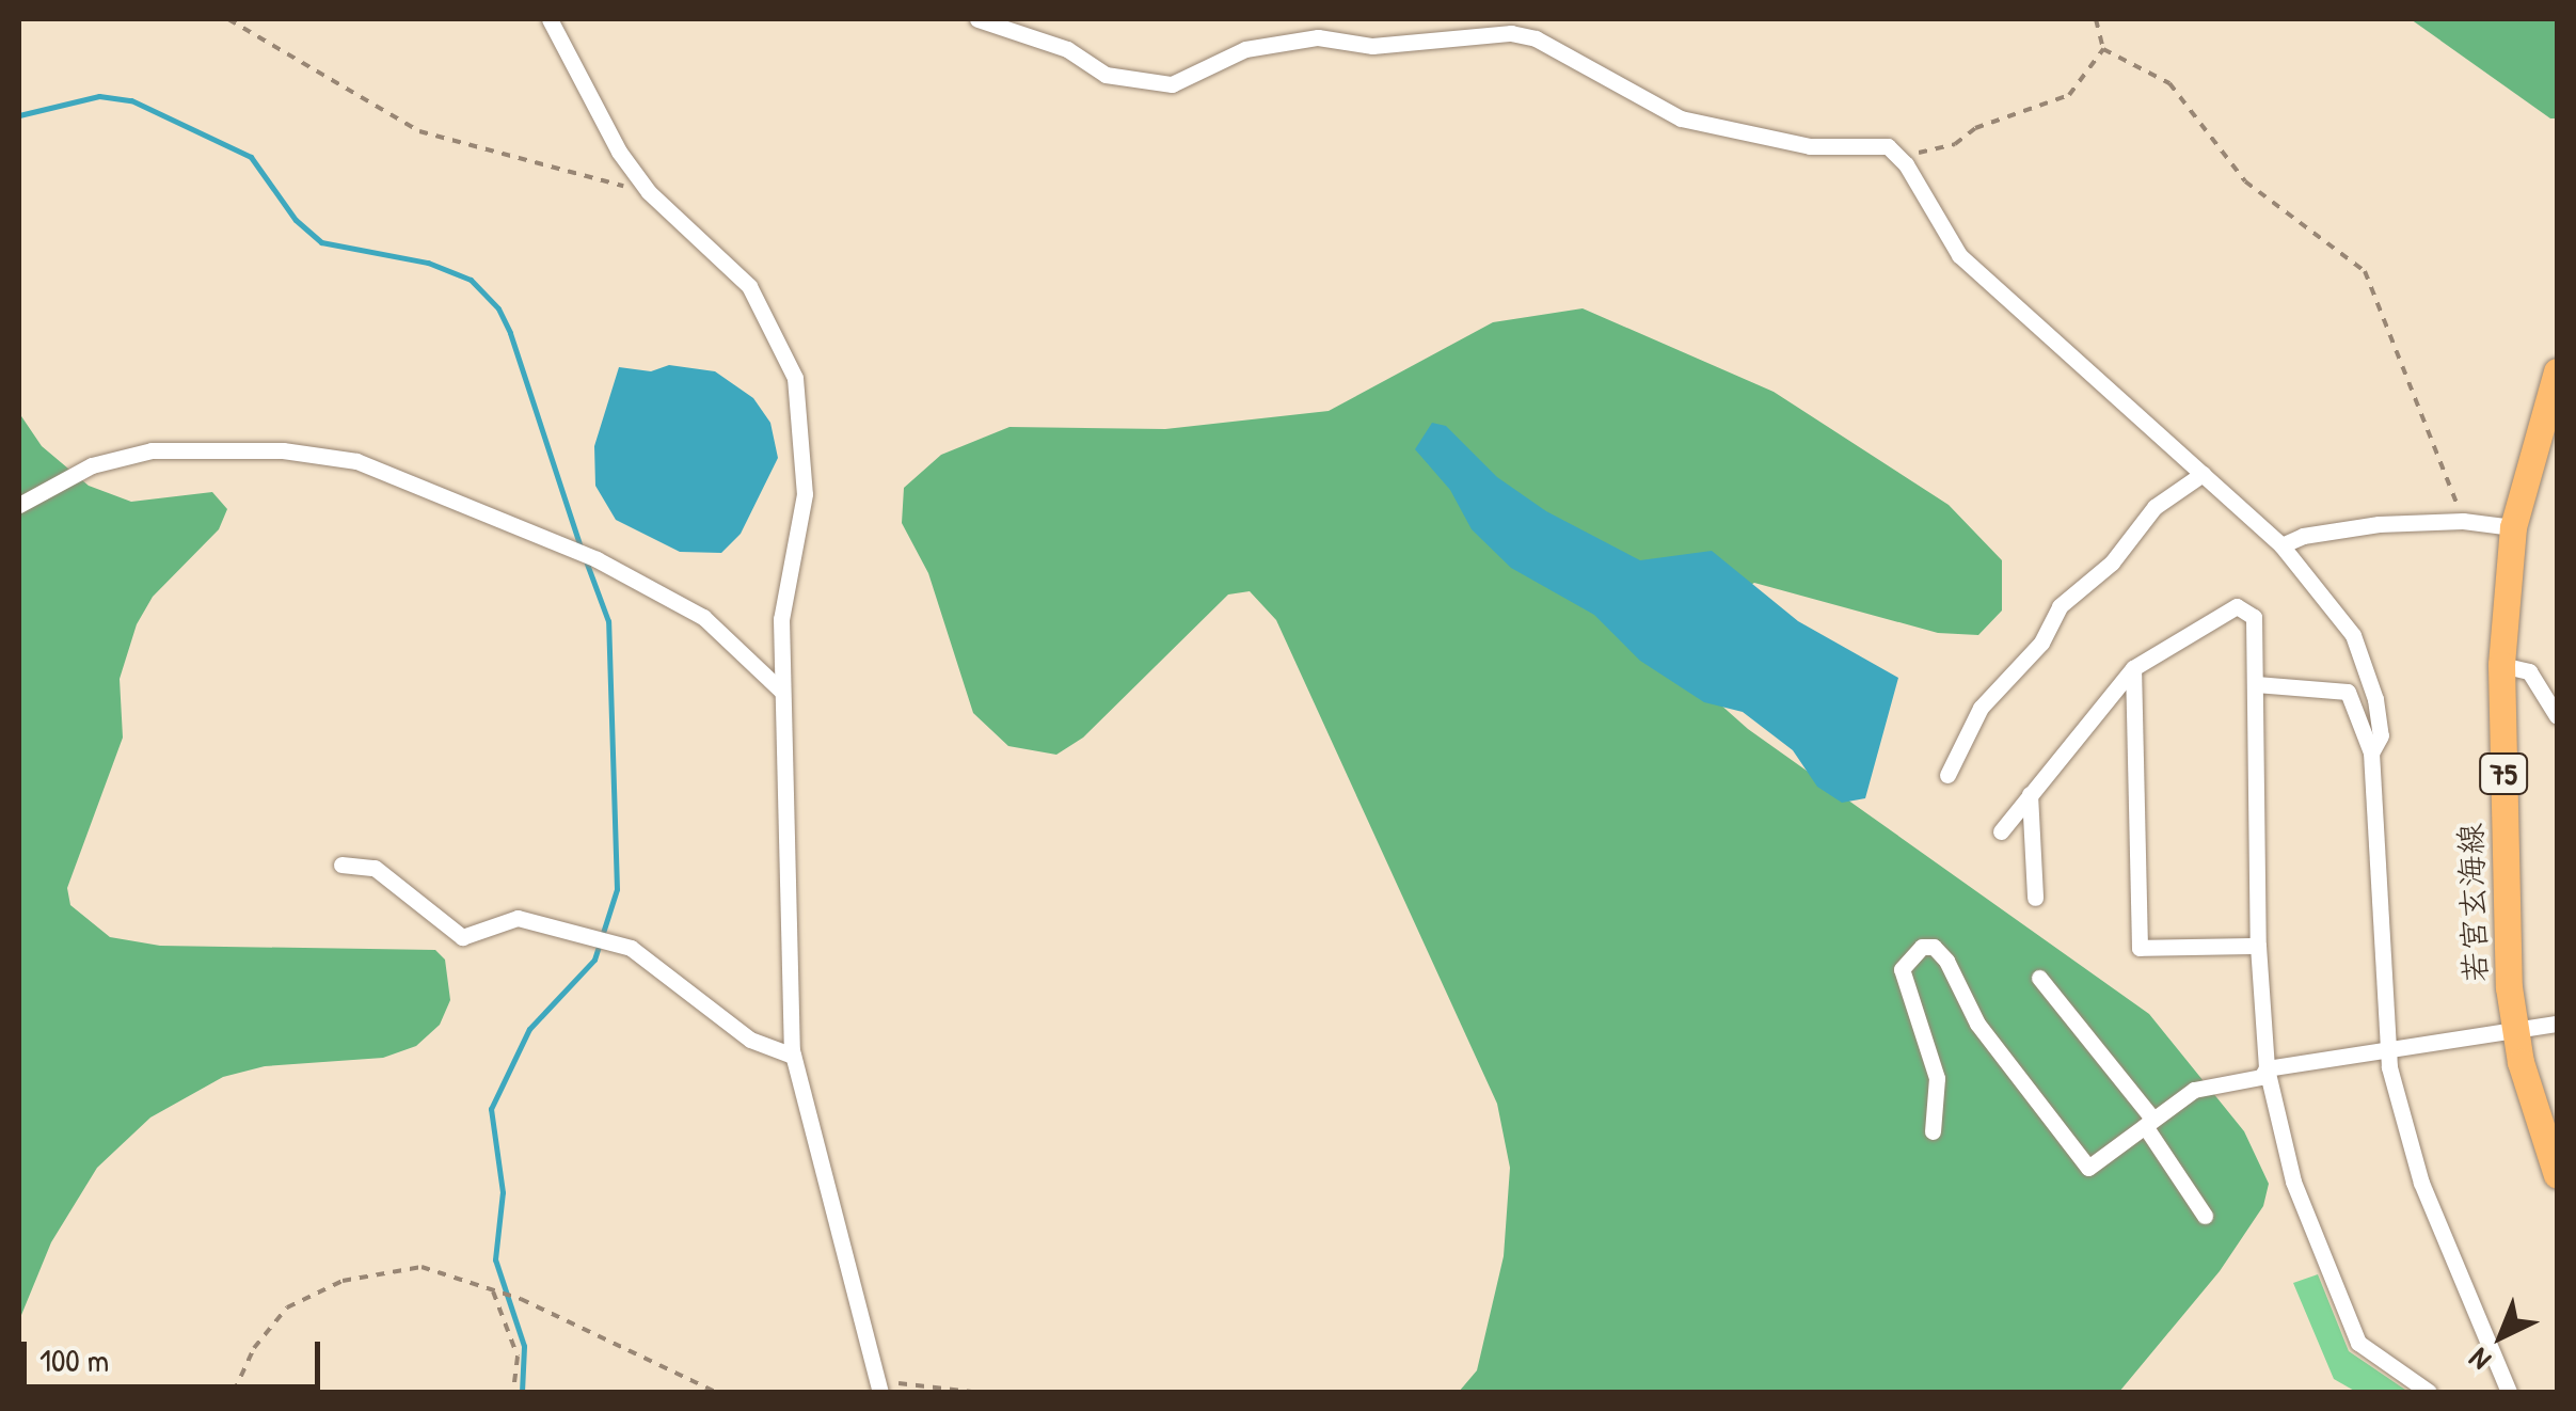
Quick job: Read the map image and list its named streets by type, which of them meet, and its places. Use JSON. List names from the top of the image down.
{
  "streets": {
    "main road": ["75", "若宮玄海線"]
  },
  "scale_bar": "100 m",
  "north": "bottom left"
}
